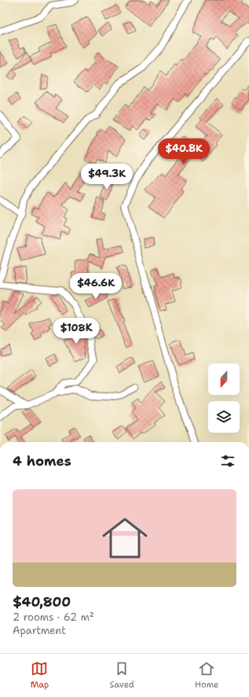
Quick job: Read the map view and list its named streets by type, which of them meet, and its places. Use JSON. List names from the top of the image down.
{
  "north": "bottom",
  "page": {
    "price": [
      "$40.8K",
      "$49.3K",
      "$46.6K",
      "$108K"
    ],
    "heading": "4 homes",
    "list": [
      {
        "name": "$40,800",
        "note": "2 rooms · 62 m² · Apartment"
      }
    ],
    "tabs": ["Map", "Saved", "Home"]
  }
}
